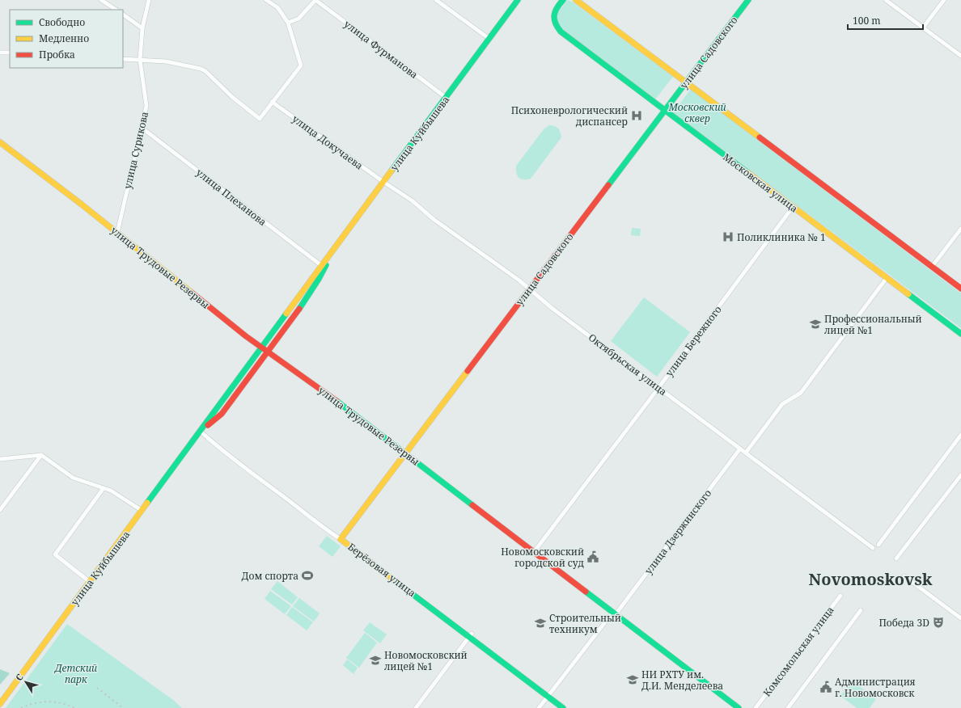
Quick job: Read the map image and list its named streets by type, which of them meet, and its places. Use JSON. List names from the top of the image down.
{
  "streets": {
    "main road": [
      "улица Садовского",
      "улица Куйбышева",
      "Московская улица",
      "улица Трудовые Резервы",
      "Берёзовая улица"
    ],
    "street": [
      "улица Фурманова",
      "улица Докучаева",
      "улица Сурикова",
      "улица Плеханова",
      "улица Бережного",
      "Октябрьская улица",
      "улица Дзержинского",
      "Комсомольская улица"
    ]
  },
  "crossings": [
    ["улица Фурманова", "улица Куйбышева"],
    ["улица Садовского", "Московская улица"],
    ["улица Садовского", "улица Трудовые Резервы"],
    ["улица Садовского", "Октябрьская улица"],
    ["улица Садовского", "Берёзовая улица"],
    ["улица Куйбышева", "улица Докучаева"],
    ["улица Куйбышева", "улица Плеханова"],
    ["улица Куйбышева", "улица Трудовые Резервы"],
    ["улица Куйбышева", "Октябрьская улица"],
    ["улица Куйбышева", "Берёзовая улица"],
    ["улица Докучаева", "Октябрьская улица"],
    ["улица Сурикова", "улица Плеханова"],
    ["улица Сурикова", "улица Трудовые Резервы"],
    ["Московская улица", "улица Бережного"],
    ["улица Трудовые Резервы", "улица Бережного"],
    ["улица Трудовые Резервы", "улица Дзержинского"],
    ["улица Бережного", "Октябрьская улица"],
    ["Октябрьская улица", "улица Дзержинского"],
    ["улица Дзержинского", "Берёзовая улица"]
  ],
  "districts": ["Novomoskovsk"],
  "parks": ["Московский сквер", "Детский парк"],
  "places": {
    "hospital": ["Психоневрологический диспансер", "Поликлиника № 1"],
    "school or university": [
      "Профессиональный лицей №1",
      "Строительный техникум",
      "Новомосковский лицей №1",
      "НИ РХТУ им. Д.И. Менделеева"
    ],
    "public building": ["Новомосковский городской суд", "Администрация г. Новомосковск"],
    "sports": ["Дом спорта"],
    "theatre": ["Победа 3D"]
  },
  "legend": ["Свободно", "Медленно", "Пробка"],
  "scale_bar": "100 m",
  "north": "top left"
}
